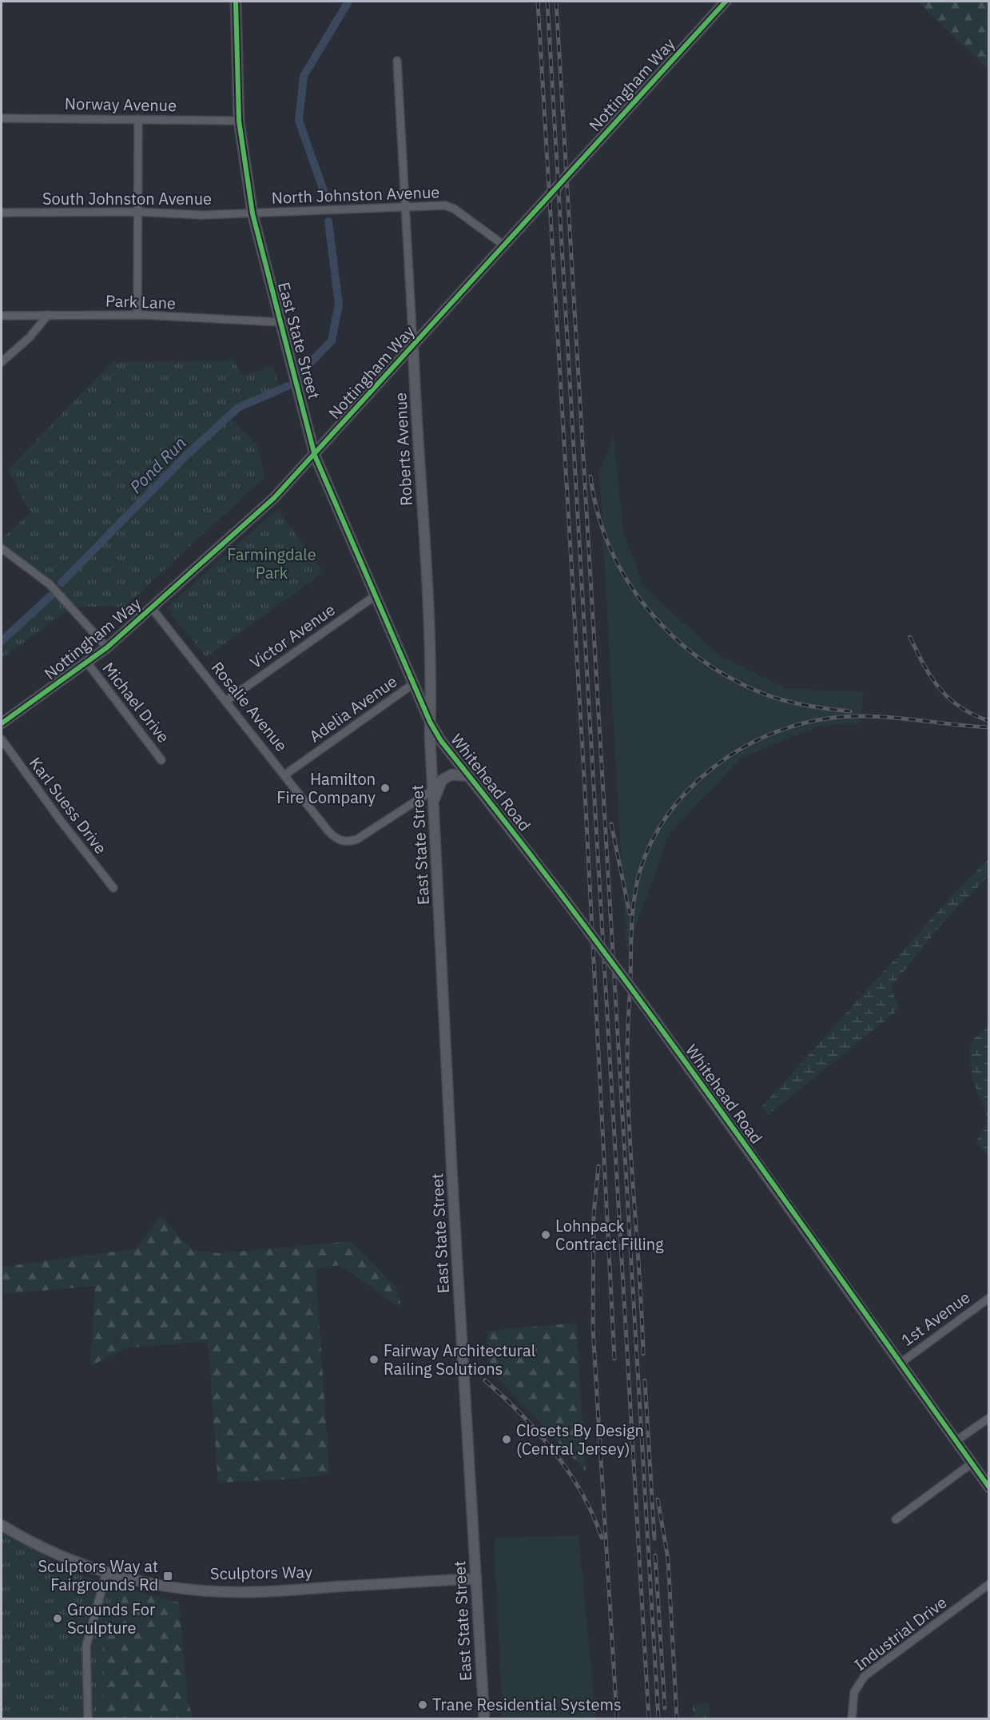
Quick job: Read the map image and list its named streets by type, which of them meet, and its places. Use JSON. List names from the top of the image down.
{
  "streets": {
    "street": [
      "Nottingham Way",
      "Norway Avenue",
      "North Johnston Avenue",
      "South Johnston Avenue",
      "Park Lane",
      "East State Street",
      "Roberts Avenue",
      "Victor Avenue",
      "Michael Drive",
      "Rosalie Avenue",
      "Adelia Avenue",
      "Whitehead Road",
      "Karl Suess Drive",
      "1st Avenue",
      "Sculptors Way",
      "Industrial Drive"
    ]
  },
  "crossings": [
    ["Nottingham Way", "North Johnston Avenue"],
    ["Nottingham Way", "East State Street"],
    ["Nottingham Way", "Roberts Avenue"],
    ["Nottingham Way", "Michael Drive"],
    ["Nottingham Way", "Rosalie Avenue"],
    ["Norway Avenue", "East State Street"],
    ["North Johnston Avenue", "South Johnston Avenue"],
    ["North Johnston Avenue", "East State Street"],
    ["North Johnston Avenue", "Roberts Avenue"],
    ["South Johnston Avenue", "East State Street"],
    ["Park Lane", "East State Street"],
    ["East State Street", "Roberts Avenue"],
    ["East State Street", "Victor Avenue"],
    ["East State Street", "Rosalie Avenue"],
    ["East State Street", "Adelia Avenue"],
    ["East State Street", "Whitehead Road"],
    ["East State Street", "Sculptors Way"],
    ["Roberts Avenue", "Whitehead Road"],
    ["Victor Avenue", "Rosalie Avenue"],
    ["Rosalie Avenue", "Adelia Avenue"],
    ["Whitehead Road", "1st Avenue"]
  ],
  "water": ["Pond Run"],
  "parks": ["Farmingdale Park"],
  "places": {
    "other": [
      "Hamilton Fire Company",
      "Lohnpack Contract Filling",
      "Fairway Architectural Railing Solutions",
      "Closets By Design (Central Jersey)",
      "Grounds For Sculpture",
      "Trane Residential Systems"
    ],
    "transit": ["Sculptors Way at Fairgrounds Rd"]
  }
}
